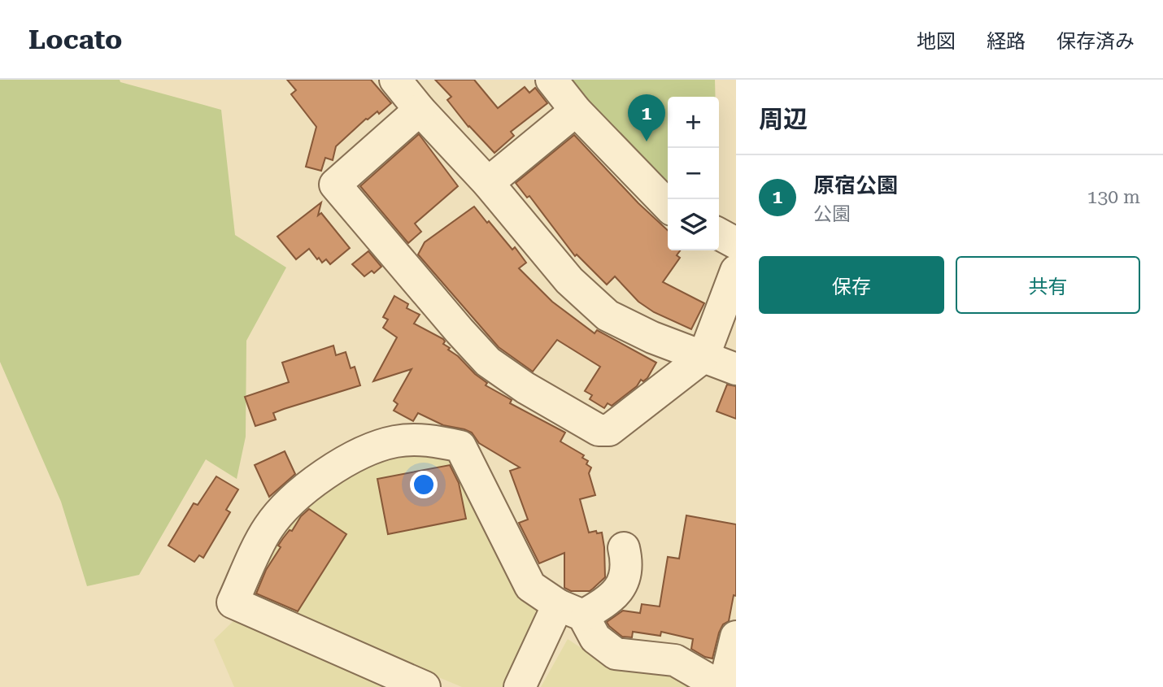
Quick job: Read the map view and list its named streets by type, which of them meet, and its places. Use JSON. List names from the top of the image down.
{
  "page": {
    "header": "Locato",
    "nav": ["地図", "経路", "保存済み"],
    "heading": "周辺",
    "pins": "1",
    "map_buttons": ["+", "−"],
    "list": [
      {
        "mark": "1",
        "name": "原宿公園",
        "note": "公園",
        "value": "130 m"
      }
    ],
    "buttons": ["保存", "共有"]
  }
}
